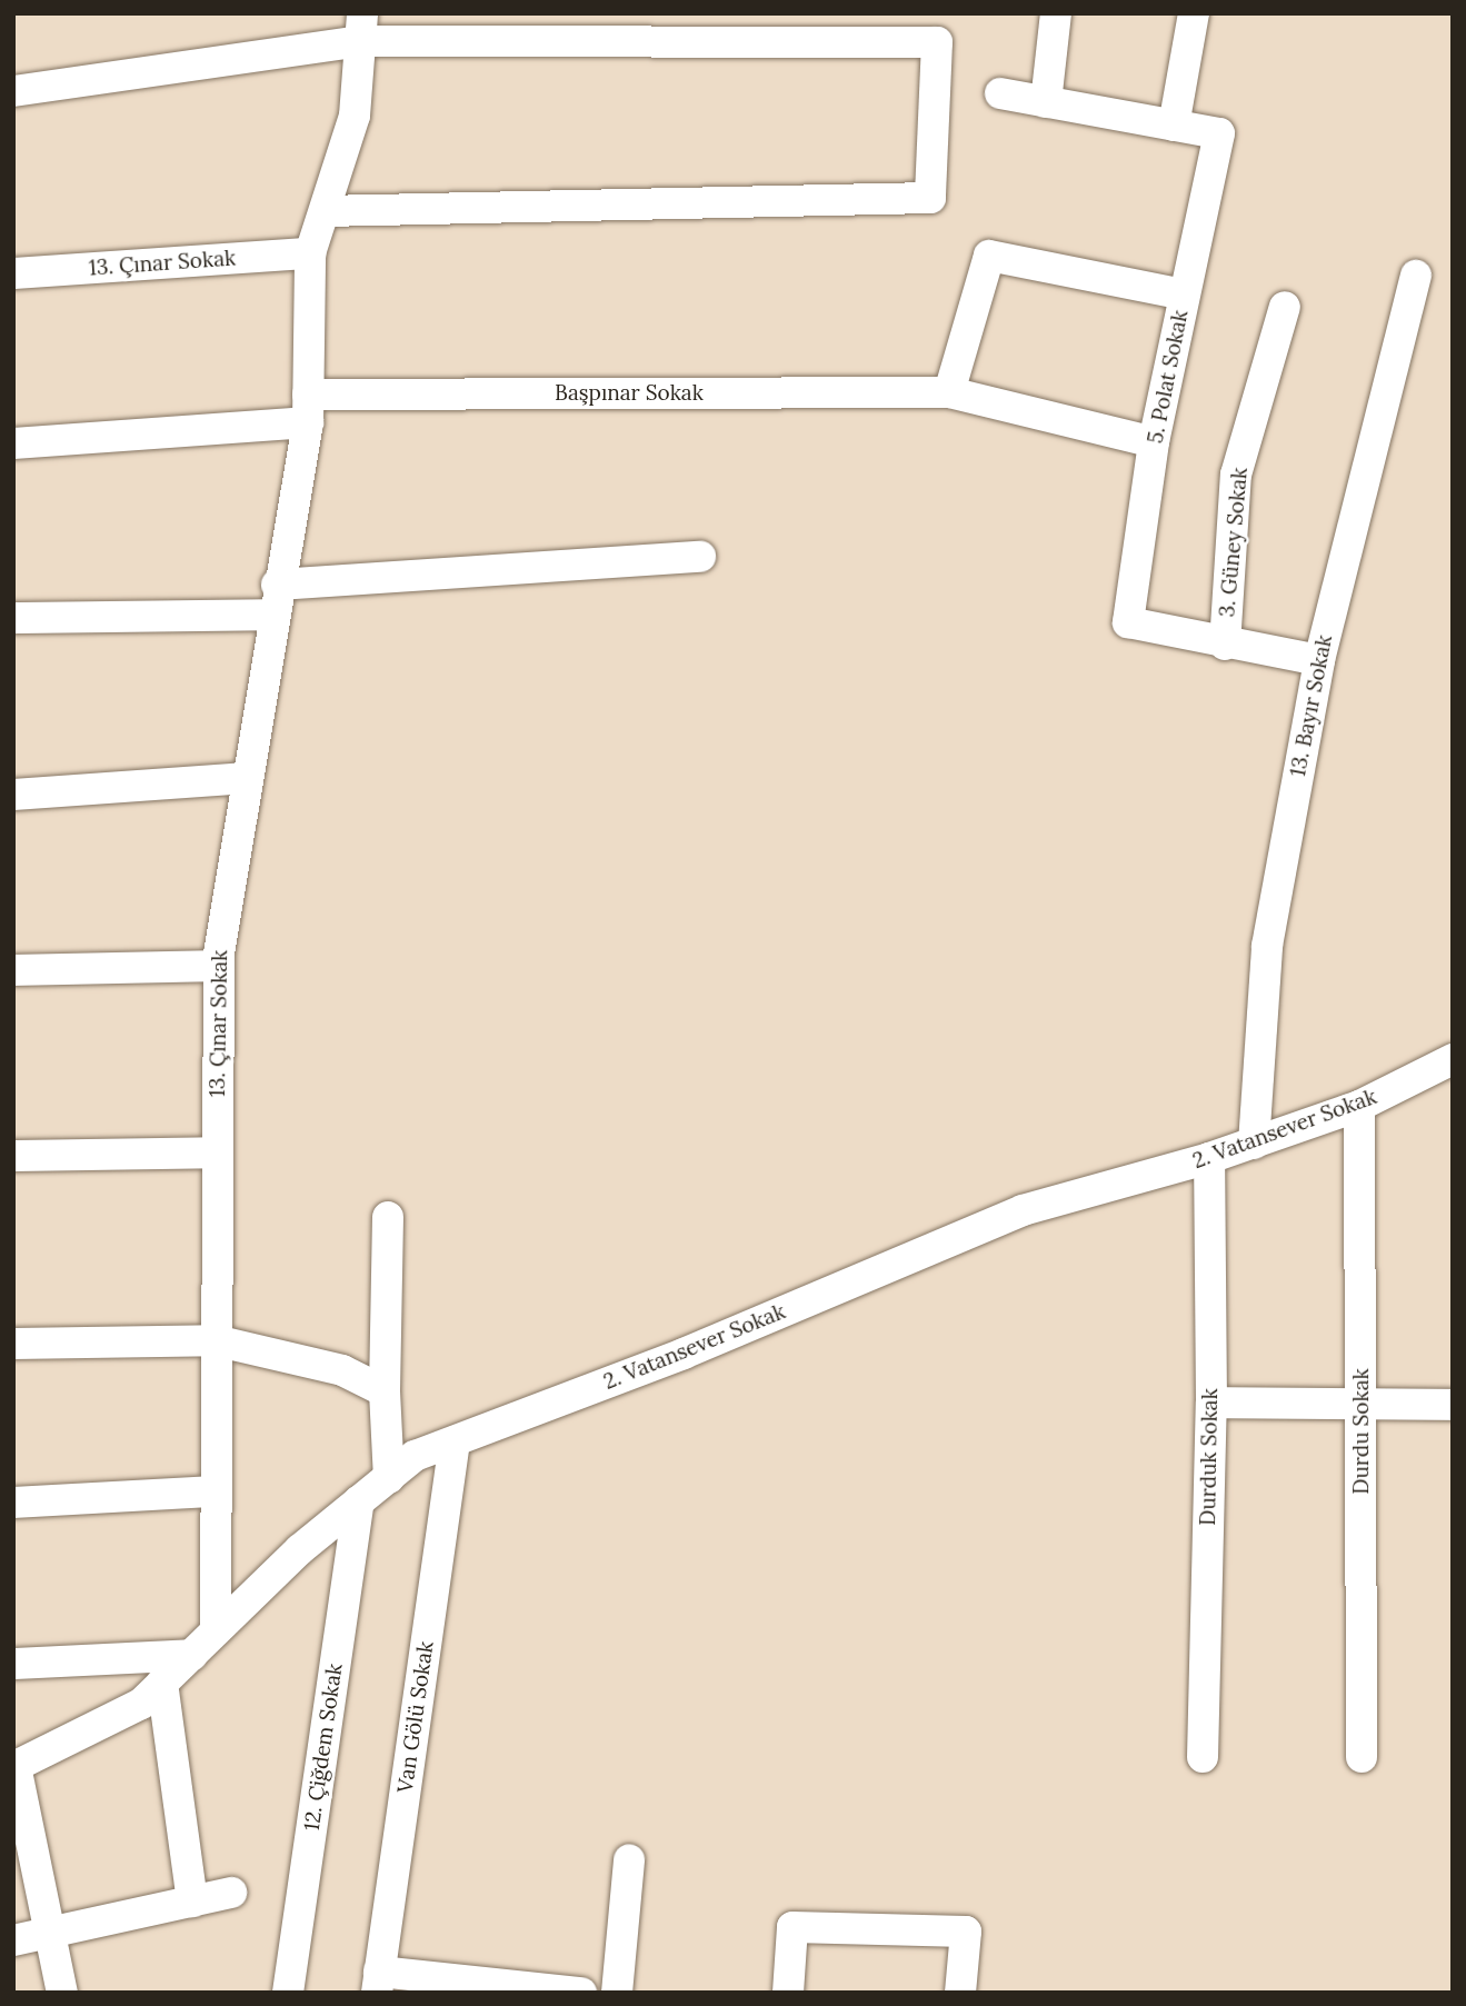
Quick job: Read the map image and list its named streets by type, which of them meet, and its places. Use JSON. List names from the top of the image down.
{
  "streets": {
    "street": [
      "13. Çınar Sokak",
      "5. Polat Sokak",
      "Başpınar Sokak",
      "3. Güney Sokak",
      "13. Bayır Sokak",
      "2. Vatansever Sokak",
      "Durdu Sokak",
      "Durduk Sokak",
      "Van Gölü Sokak",
      "12. Çiğdem Sokak"
    ]
  },
  "crossings": [
    ["13. Çınar Sokak", "Başpınar Sokak"],
    ["13. Çınar Sokak", "2. Vatansever Sokak"],
    ["5. Polat Sokak", "Başpınar Sokak"],
    ["5. Polat Sokak", "3. Güney Sokak"],
    ["13. Bayır Sokak", "2. Vatansever Sokak"],
    ["2. Vatansever Sokak", "Durdu Sokak"],
    ["2. Vatansever Sokak", "Durduk Sokak"],
    ["2. Vatansever Sokak", "Van Gölü Sokak"],
    ["2. Vatansever Sokak", "12. Çiğdem Sokak"]
  ]
}
